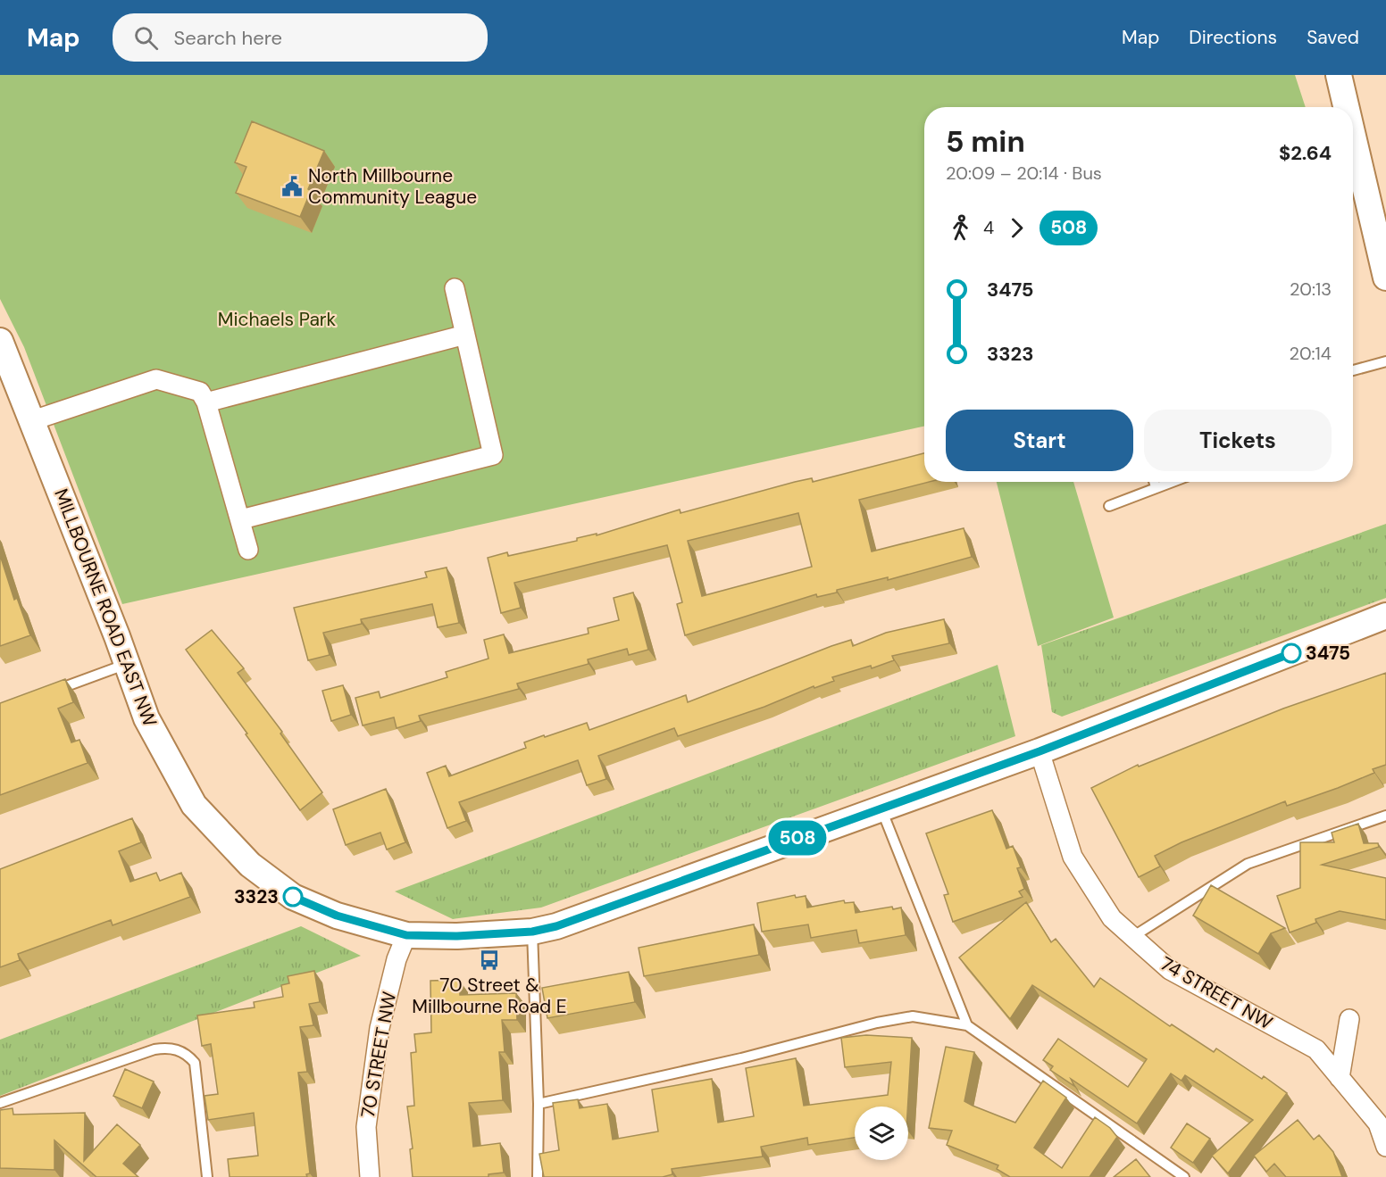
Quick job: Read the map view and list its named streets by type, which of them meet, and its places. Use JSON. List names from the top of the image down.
{
  "streets": {
    "street": ["MILLBOURNE ROAD EAST NW", "74 STREET NW", "70 STREET NW"]
  },
  "crossings": [
    ["MILLBOURNE ROAD EAST NW", "74 STREET NW"],
    ["MILLBOURNE ROAD EAST NW", "70 STREET NW"]
  ],
  "parks": ["Michaels Park"],
  "places": {
    "public building": ["North Millbourne Community League"],
    "other": ["3475", "3323"],
    "bus stop": ["70 Street & Millbourne Road E"]
  },
  "lines": ["bus line 508"],
  "page": {
    "header": "Map",
    "search": "Search here",
    "nav": ["Map", "Directions", "Saved"],
    "on_map": "508",
    "heading": ["5 min", "20:09 – 20:14 · Bus", "$2.64"],
    "legs": ["4", "508"],
    "list": [
      {
        "name": "3475",
        "value": "20:13"
      },
      {
        "name": "3323",
        "value": "20:14"
      }
    ],
    "buttons": ["Start", "Tickets"]
  }
}
